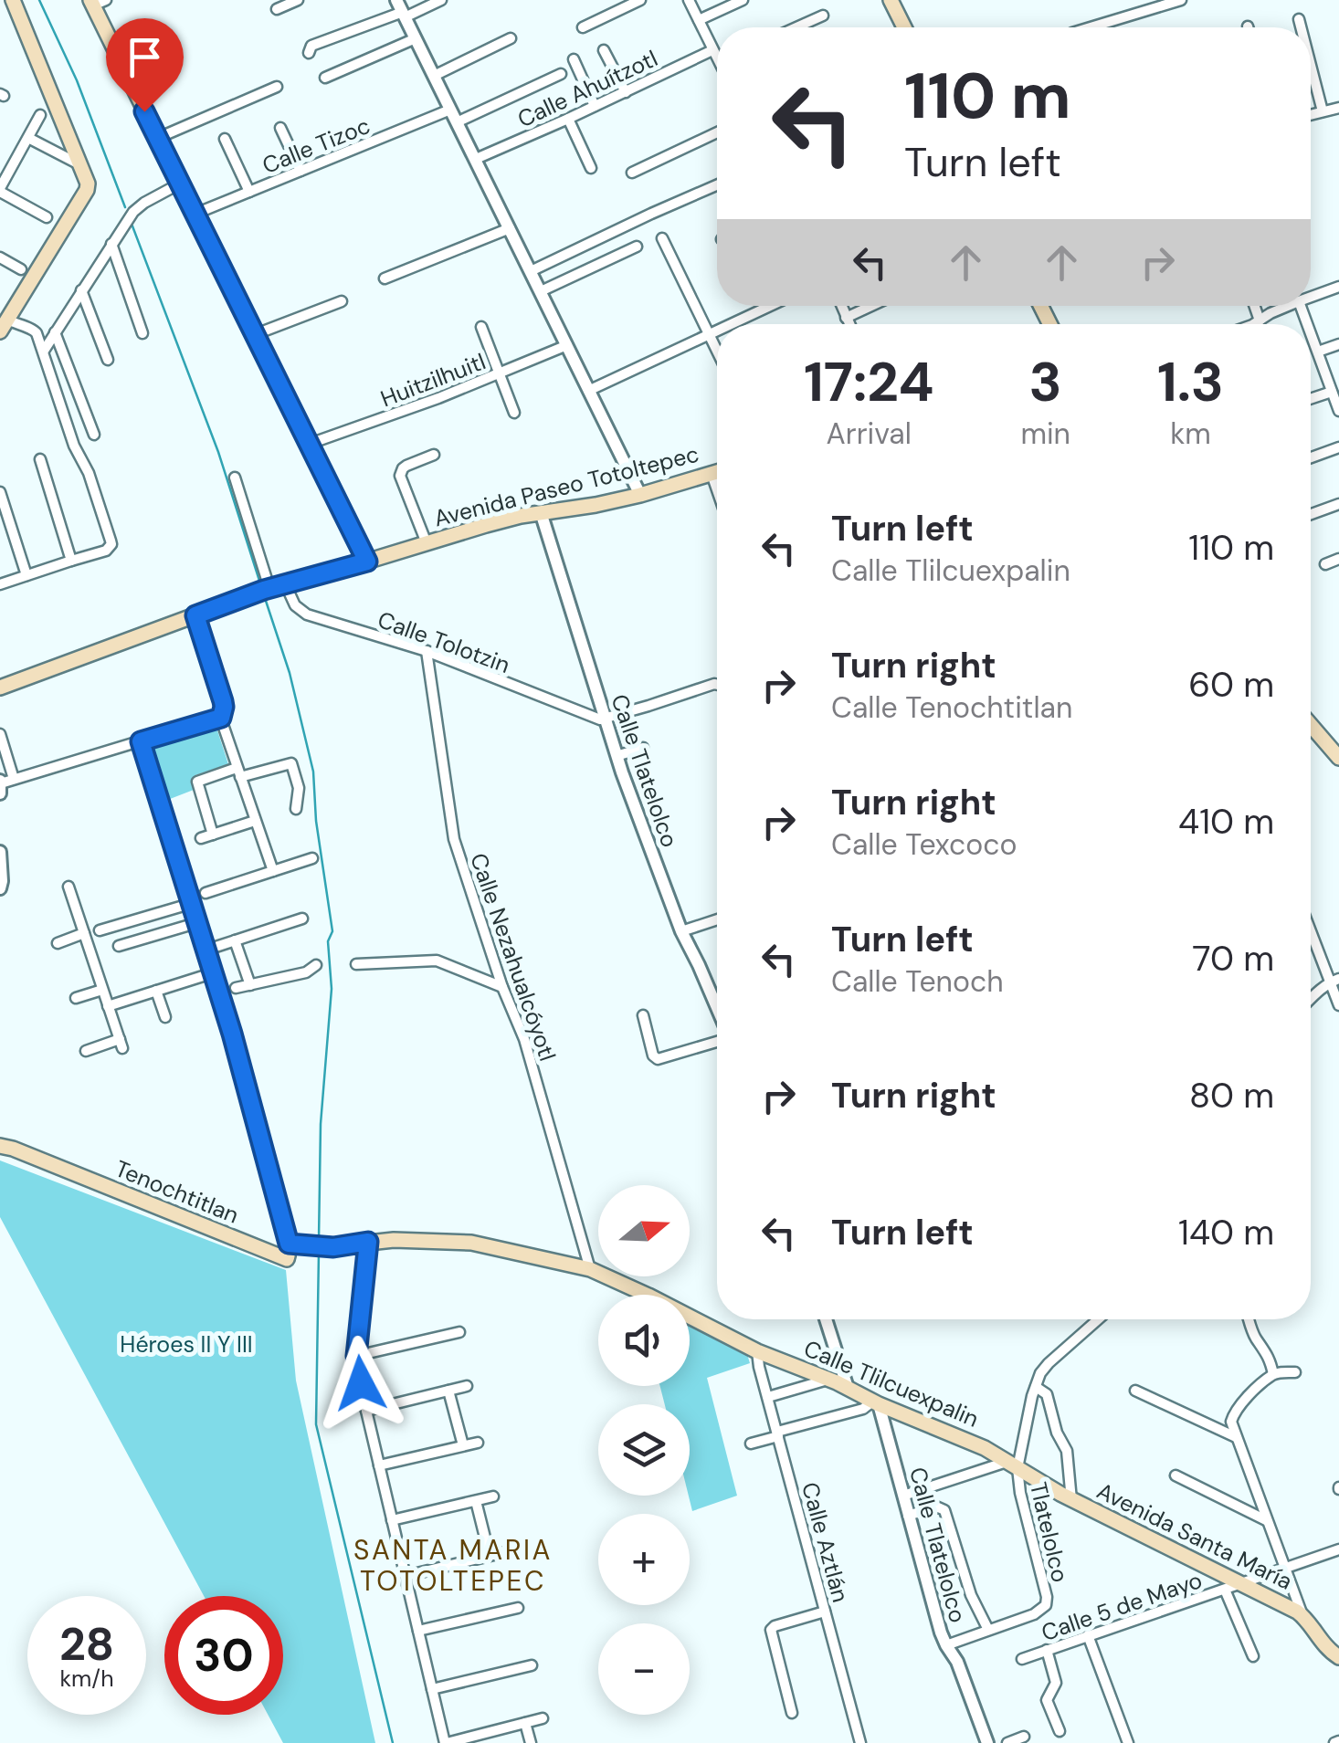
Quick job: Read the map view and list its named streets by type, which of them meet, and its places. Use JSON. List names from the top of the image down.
{
  "streets": {
    "main road": [
      "Avenida Paseo Totoltepec",
      "Tenochtitlan",
      "Calle Tlilcuexpalin",
      "Avenida Santa María"
    ],
    "street": [
      "Calle Ahuítzotl",
      "Calle Tizoc",
      "Huitzilhuitl",
      "Calle Tolotzin",
      "Calle Tlatelolco",
      "Calle Nezahualcóyotl",
      "Tlatelolco",
      "Calle Aztlán",
      "Calle 5 de Mayo"
    ]
  },
  "crossings": [
    ["Avenida Paseo Totoltepec", "Calle Tolotzin"],
    ["Avenida Paseo Totoltepec", "Calle Tlatelolco"],
    ["Calle Tolotzin", "Calle Tlatelolco"],
    ["Calle Tolotzin", "Calle Nezahualcóyotl"],
    ["Calle Tlatelolco", "Calle Tlilcuexpalin"],
    ["Calle Tlatelolco", "Tlatelolco"],
    ["Calle Nezahualcóyotl", "Calle Tlilcuexpalin"],
    ["Tenochtitlan", "Calle Tlilcuexpalin"],
    ["Calle Tlilcuexpalin", "Tlatelolco"],
    ["Calle Tlilcuexpalin", "Avenida Santa María"],
    ["Calle Tlilcuexpalin", "Calle Aztlán"],
    ["Tlatelolco", "Avenida Santa María"],
    ["Avenida Santa María", "Calle 5 de Mayo"]
  ],
  "districts": ["SANTA MARIA TOTOLTEPEC"],
  "parks": ["Héroes II Y III"],
  "north": "right",
  "page": {
    "turn": ["110 m", "Turn left"],
    "eta": [
      "17:24",
      "Arrival",
      "3",
      "min",
      "1.3",
      "km"
    ],
    "list": [
      {
        "name": "Turn left",
        "note": "Calle Tlilcuexpalin",
        "value": "110 m"
      },
      {
        "name": "Turn right",
        "note": "Calle Tenochtitlan",
        "value": "60 m"
      },
      {
        "name": "Turn right",
        "note": "Calle Texcoco",
        "value": "410 m"
      },
      {
        "name": "Turn left",
        "note": "Calle Tenoch",
        "value": "70 m"
      },
      {
        "name": "Turn right",
        "value": "80 m"
      },
      {
        "name": "Turn left",
        "value": "140 m"
      }
    ],
    "map_buttons": ["+", "−"],
    "speed": "28 km/h",
    "limit": "30"
  }
}
